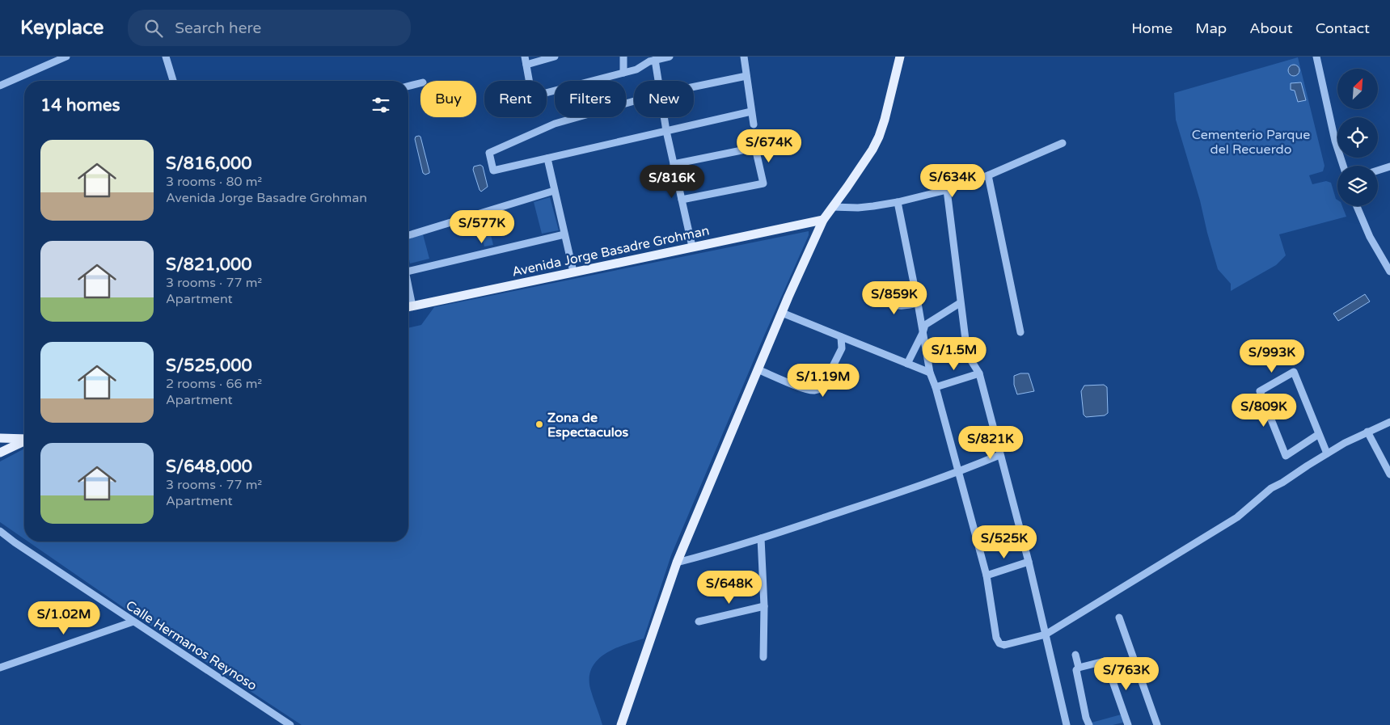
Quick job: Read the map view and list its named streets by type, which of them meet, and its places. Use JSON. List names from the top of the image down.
{
  "streets": {
    "main road": ["Avenida Jorge Basadre Grohman"],
    "street": ["Calle Hermanos Reynoso"]
  },
  "parks": ["Cementerio Parque del Recuerdo"],
  "places": ["Zona de Espectaculos"],
  "north": "top right",
  "page": {
    "header": "Keyplace",
    "search": "Search here",
    "nav": [
      "Home",
      "Map",
      "About",
      "Contact"
    ],
    "chip": [
      "Buy",
      "Rent",
      "Filters",
      "New"
    ],
    "heading": "14 homes",
    "price": [
      "S/674K",
      "S/634K",
      "S/816K",
      "S/577K",
      "S/859K",
      "S/1.5M",
      "S/993K",
      "S/1.19M",
      "S/809K",
      "S/821K",
      "S/525K",
      "S/648K",
      "S/1.02M",
      "S/763K"
    ],
    "list": [
      {
        "name": "S/816,000",
        "note": "3 rooms · 80 m² · Avenida Jorge Basadre Grohman"
      },
      {
        "name": "S/821,000",
        "note": "3 rooms · 77 m² · Apartment"
      },
      {
        "name": "S/525,000",
        "note": "2 rooms · 66 m² · Apartment"
      },
      {
        "name": "S/648,000",
        "note": "3 rooms · 77 m² · Apartment"
      }
    ]
  }
}
